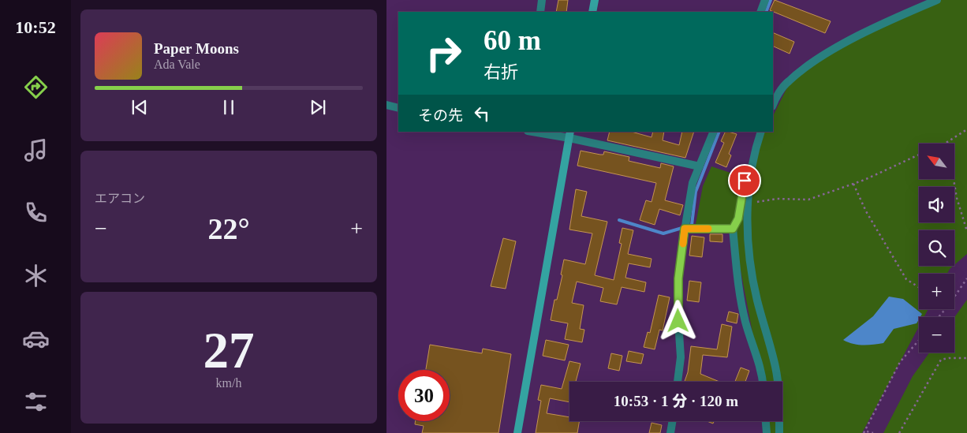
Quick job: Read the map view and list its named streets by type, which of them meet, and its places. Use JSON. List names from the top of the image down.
{
  "north": "top left",
  "page": {
    "tabs": "10:52",
    "turn": ["60 m", "右折"],
    "song": ["Paper Moons", "Ada Vale"],
    "then": "その先",
    "map_buttons": ["+", "−"],
    "tile": [
      "エアコン",
      ["27", "km/h"]
    ],
    "heat": ["−", "22°", "+"],
    "limit": "30",
    "trip": "10:53 · 1 分 · 120 m"
  }
}
